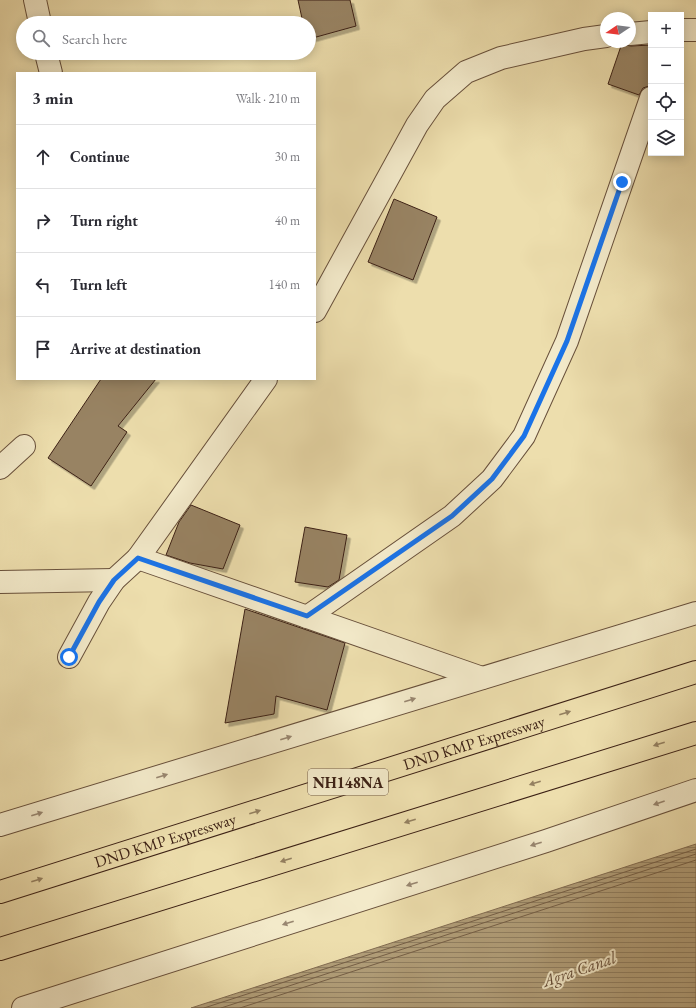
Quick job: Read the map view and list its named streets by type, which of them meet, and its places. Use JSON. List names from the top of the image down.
{
  "streets": {
    "highway": ["DND KMP Expressway", "NH148NA"]
  },
  "water": ["Agra Canal"],
  "north": "left",
  "page": {
    "map_buttons": ["+", "−"],
    "search": "Search here",
    "heading": ["3 min", "Walk · 210 m"],
    "list": [
      ["Continue", "30 m"],
      ["Turn right", "40 m"],
      ["Turn left", "140 m"],
      "Arrive at destination"
    ]
  }
}
